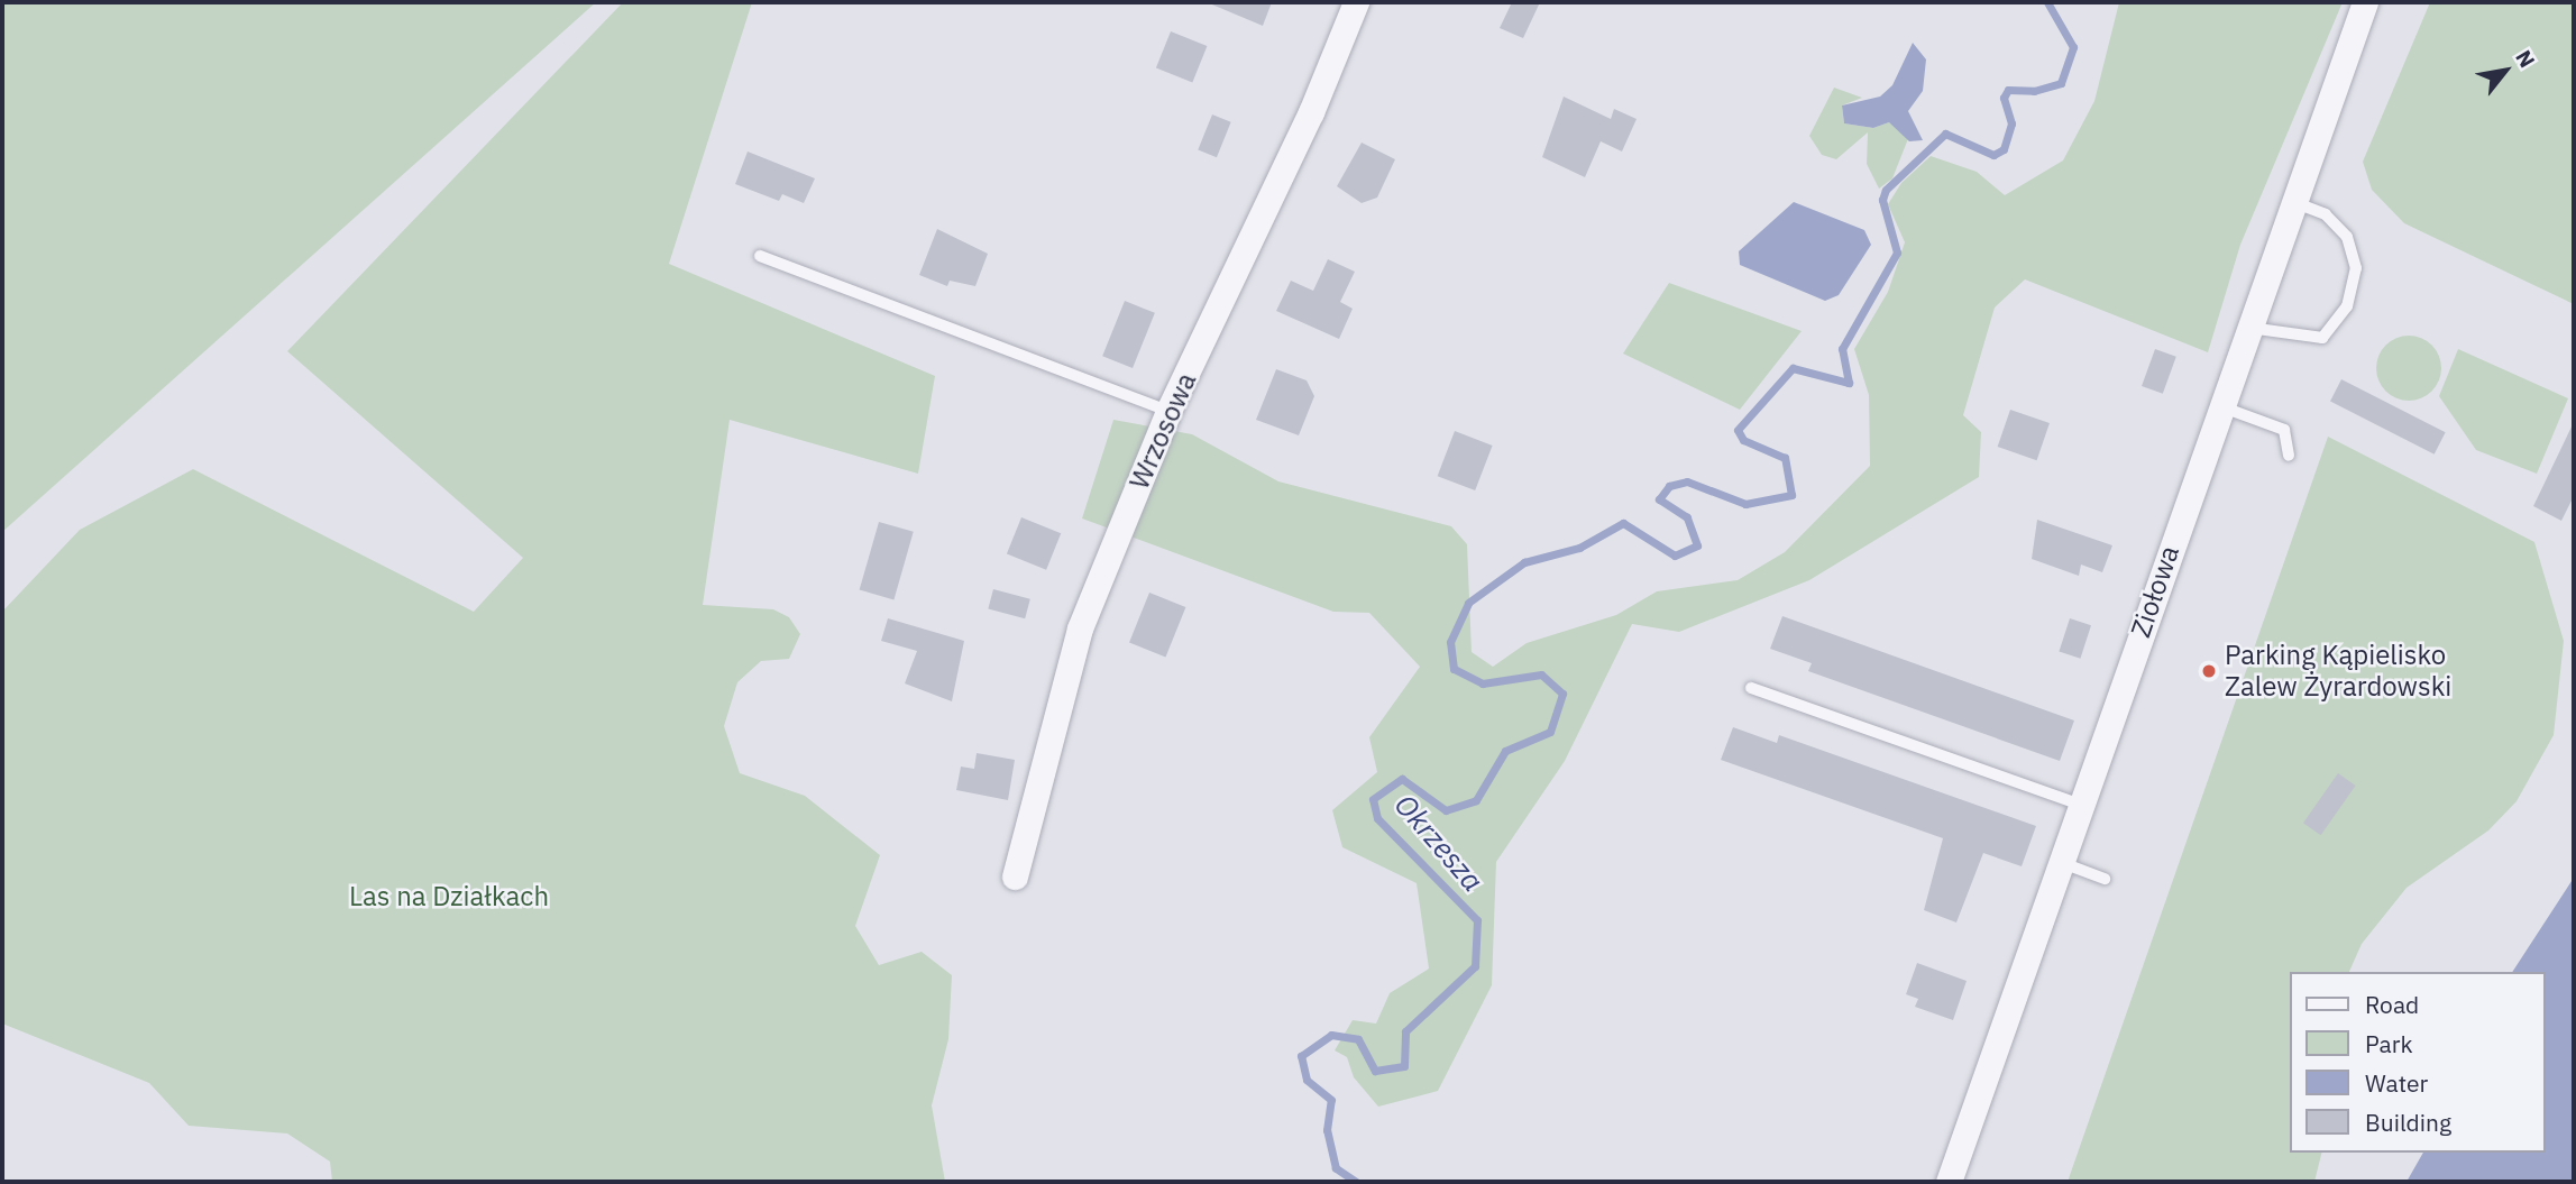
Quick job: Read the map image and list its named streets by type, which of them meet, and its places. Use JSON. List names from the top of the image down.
{
  "streets": {
    "street": ["Wrzosowa", "Ziołowa"]
  },
  "water": ["Okrzesza"],
  "parks": ["Las na Działkach"],
  "places": ["Parking Kąpielisko Zalew Żyrardowski"],
  "legend": [
    "Road",
    "Park",
    "Water",
    "Building"
  ],
  "north": "top right"
}
